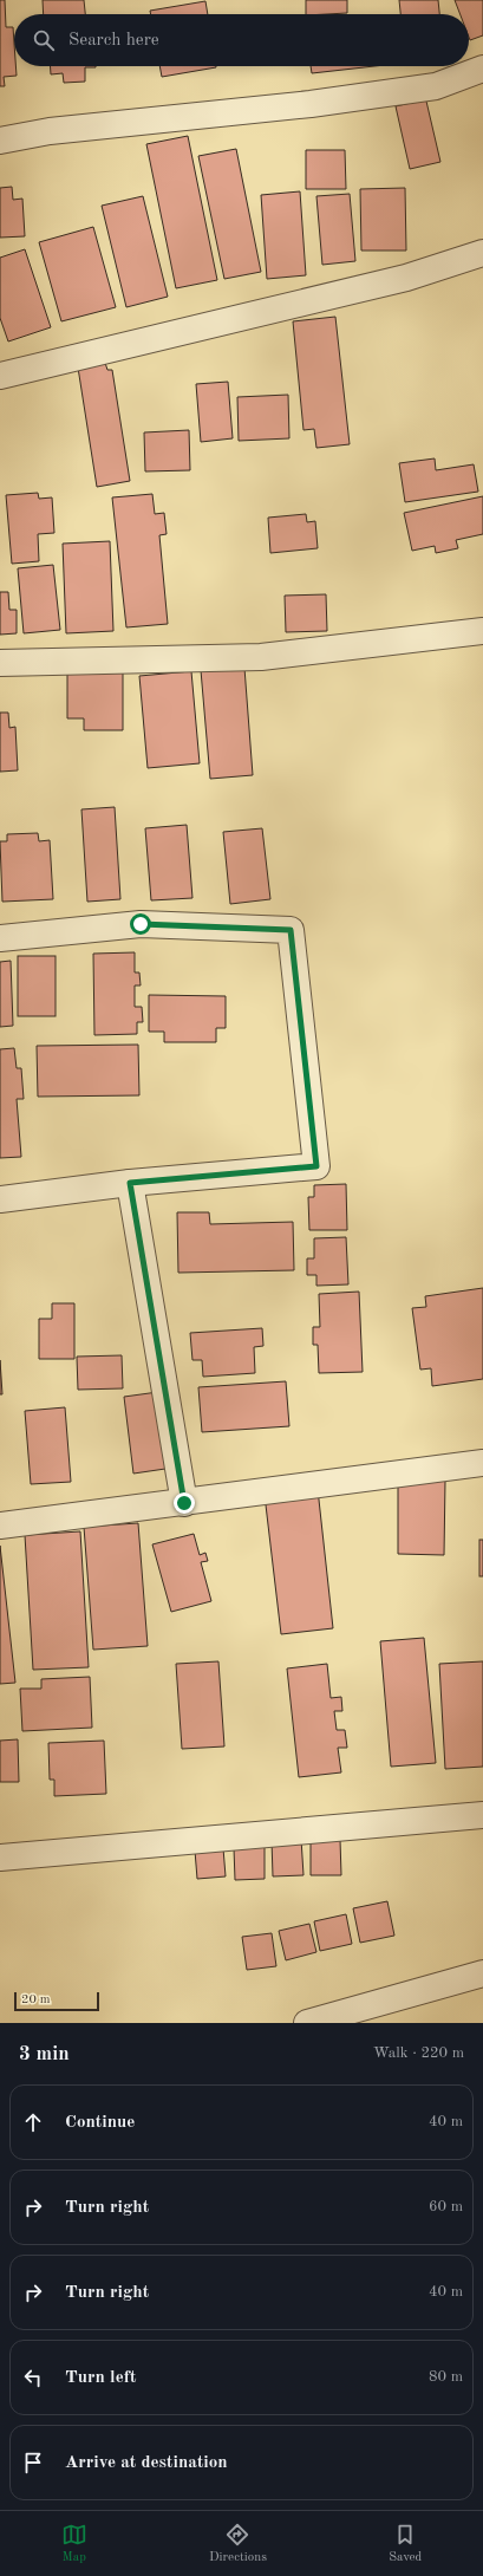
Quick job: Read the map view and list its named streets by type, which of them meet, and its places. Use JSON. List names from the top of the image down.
{
  "scale_bar": "20 m",
  "page": {
    "search": "Search here",
    "scale": "20 m",
    "heading": ["3 min", "Walk · 220 m"],
    "list": [
      ["Continue", "40 m"],
      ["Turn right", "60 m"],
      ["Turn right", "40 m"],
      ["Turn left", "80 m"],
      "Arrive at destination"
    ],
    "nav": ["Map", "Directions", "Saved"]
  }
}
